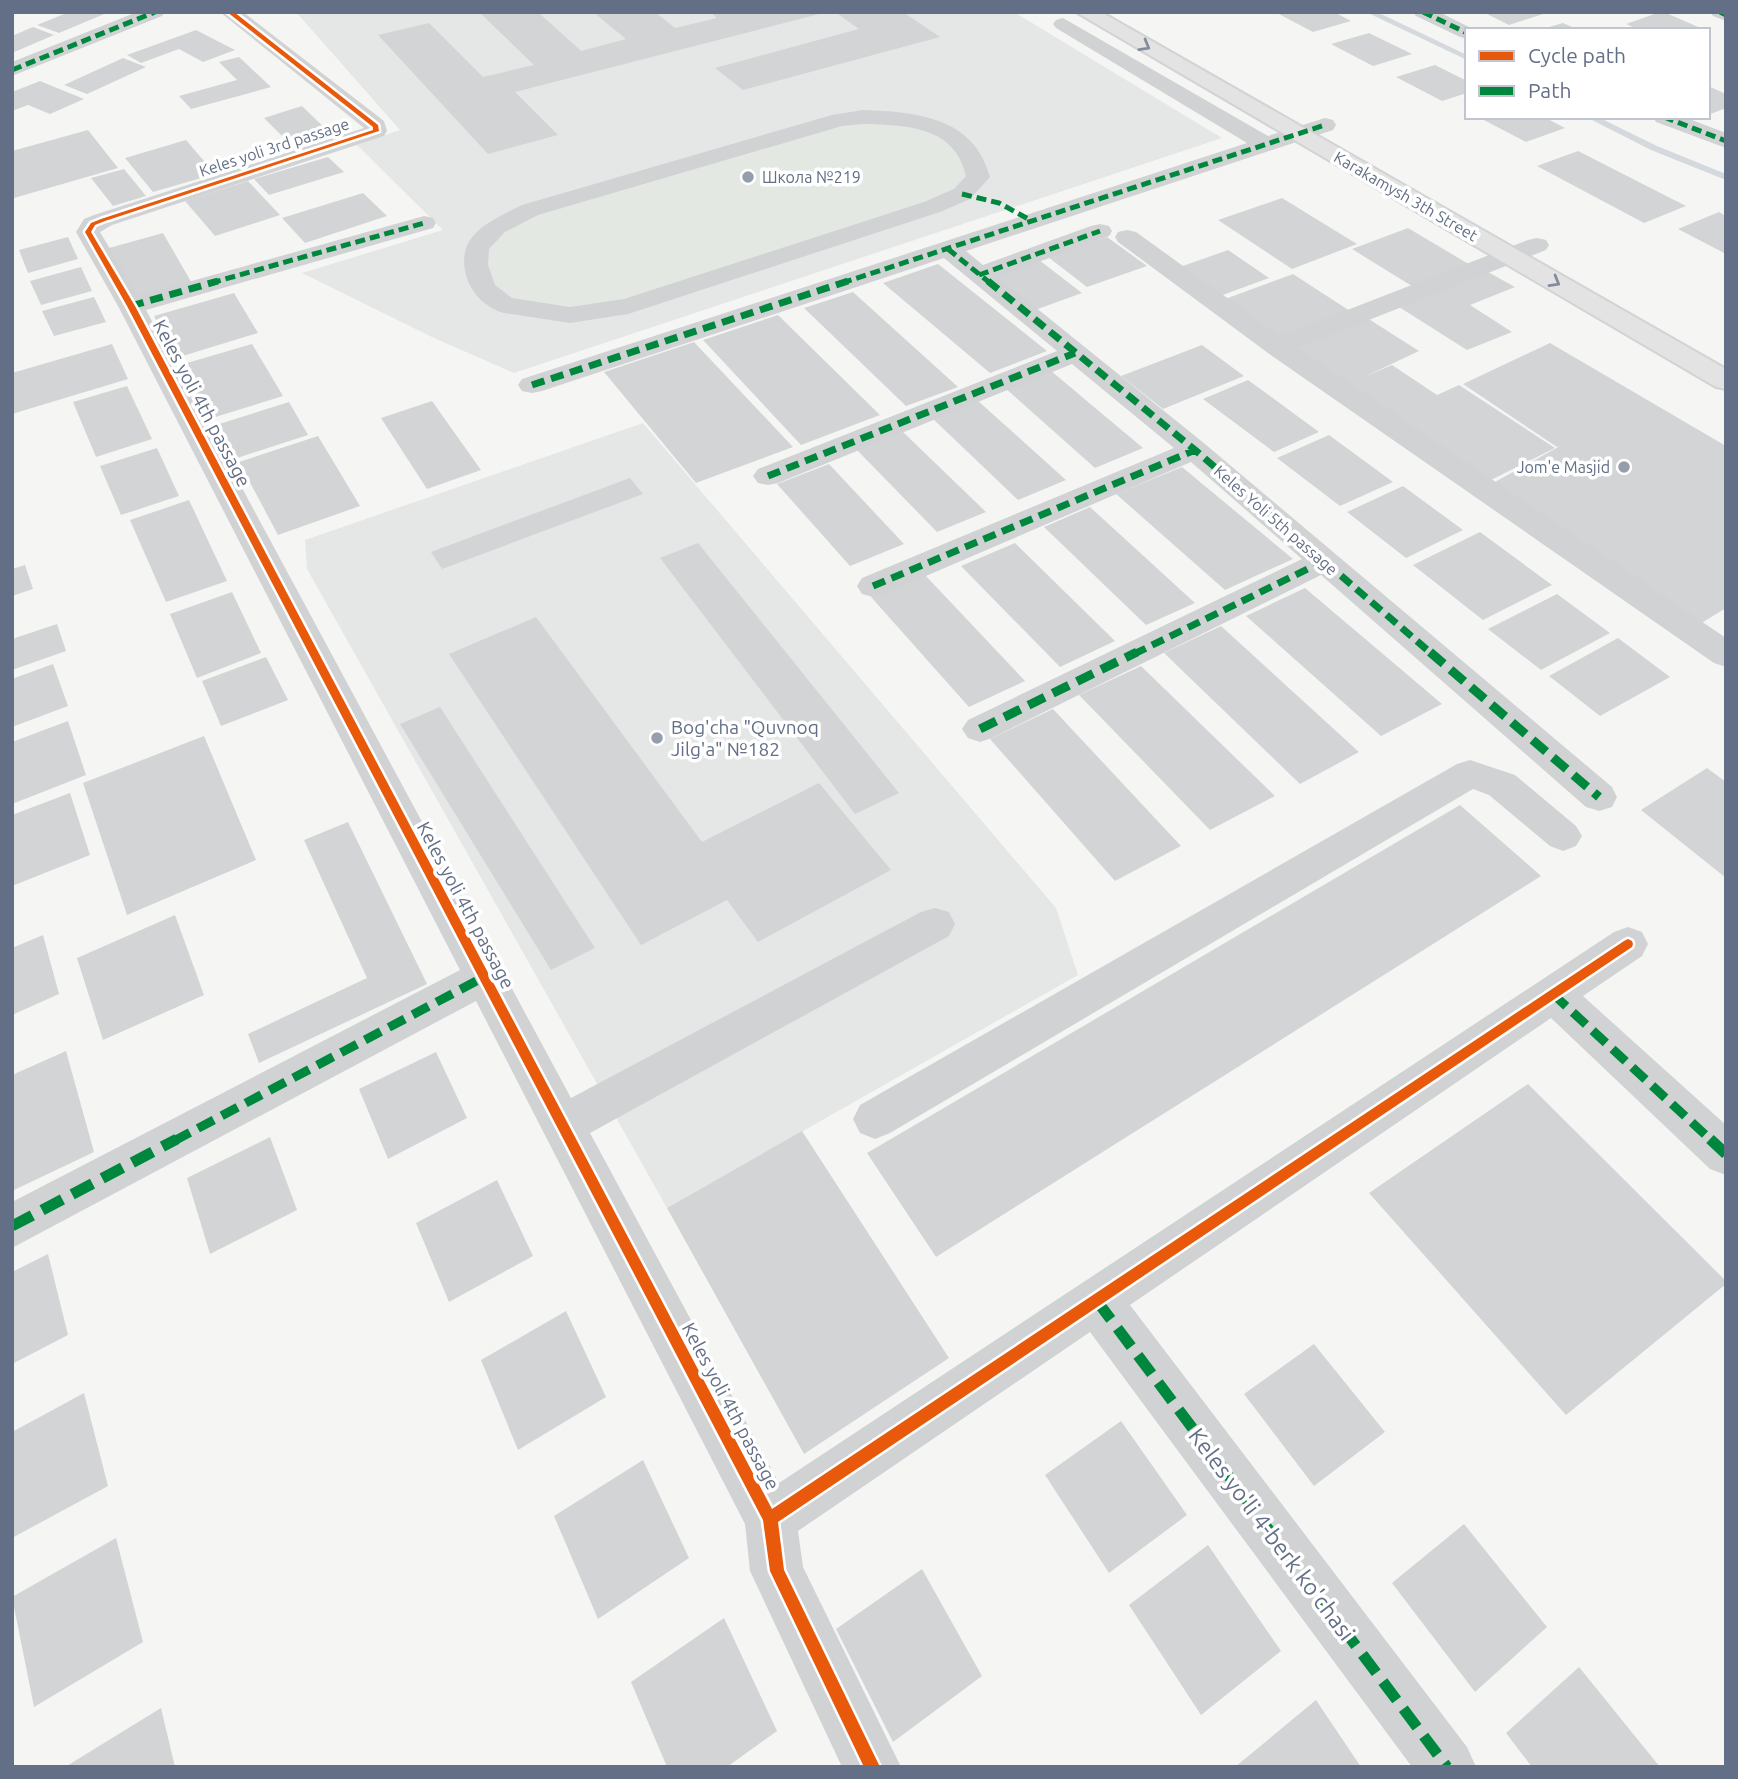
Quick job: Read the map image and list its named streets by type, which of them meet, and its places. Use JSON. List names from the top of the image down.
{
  "streets": {
    "main road": ["Karakamysh 3th Street"],
    "street": [
      "Keles yoli 3rd passage",
      "Keles yoli 4th passage",
      "Keles Yoli 5th passage",
      "Keles yo'li 4-berk ko'chasi"
    ]
  },
  "crossings": [
    ["Keles yoli 3rd passage", "Keles yoli 4th passage"]
  ],
  "places": ["Школа №219", "Jom'e Masjid", "Bog'cha \"Quvnoq Jilg'a\" №182"],
  "legend": ["Cycle path", "Path"]
}
